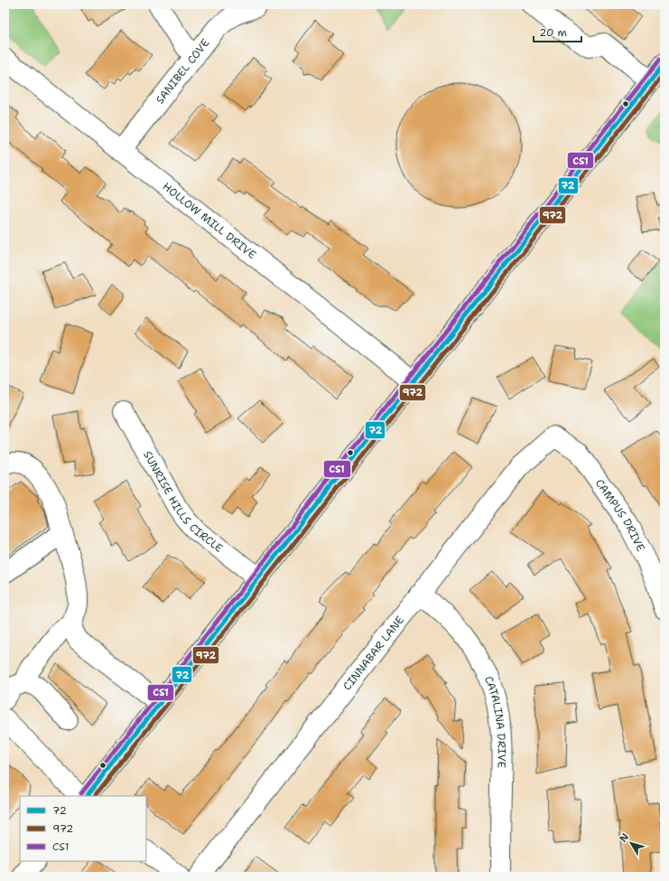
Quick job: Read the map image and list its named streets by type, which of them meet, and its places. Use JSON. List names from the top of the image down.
{
  "streets": {
    "street": [
      "SANIBEL COVE",
      "HOLLOW MILL DRIVE",
      "SUNRISE HILLS CIRCLE",
      "CAMPUS DRIVE",
      "CINNABAR LANE",
      "CATALINA DRIVE"
    ]
  },
  "crossings": [
    ["SANIBEL COVE", "HOLLOW MILL DRIVE"],
    ["CAMPUS DRIVE", "CINNABAR LANE"],
    ["CINNABAR LANE", "CATALINA DRIVE"]
  ],
  "lines": ["transit line CS1", "transit line 72", "transit line 972"],
  "legend": ["72", "972", "CS1"],
  "scale_bar": "20 m",
  "north": "top left"
}
